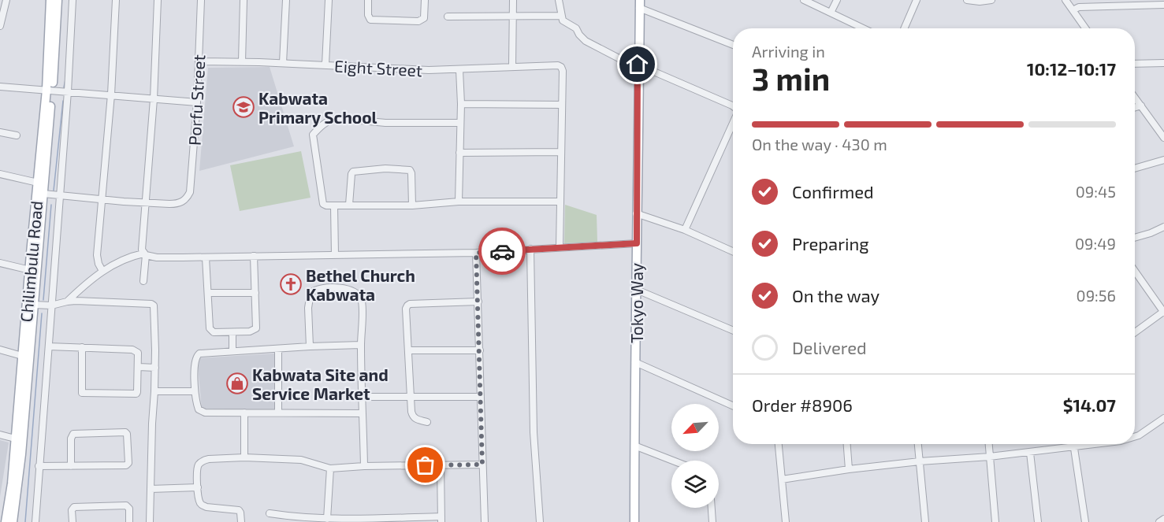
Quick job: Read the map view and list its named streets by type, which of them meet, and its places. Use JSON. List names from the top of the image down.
{
  "streets": {
    "main road": ["Chilimbulu Road", "Tokyo Way"],
    "street": ["Eight Street", "Porfu Street"]
  },
  "crossings": [
    ["Eight Street", "Porfu Street"]
  ],
  "places": {
    "school or university": ["Kabwata Primary School"],
    "church": ["Bethel Church Kabwata"],
    "shop": ["Kabwata Site and Service Market"]
  },
  "north": "bottom left",
  "page": {
    "heading": ["3 min", "Arriving in", "10:12–10:17"],
    "panel": ["Order #8906", "$14.07"],
    "bar": "On the way · 430 m",
    "list": [
      ["Confirmed", "09:45"],
      ["Preparing", "09:49"],
      ["On the way", "09:56"],
      "Delivered"
    ]
  }
}
